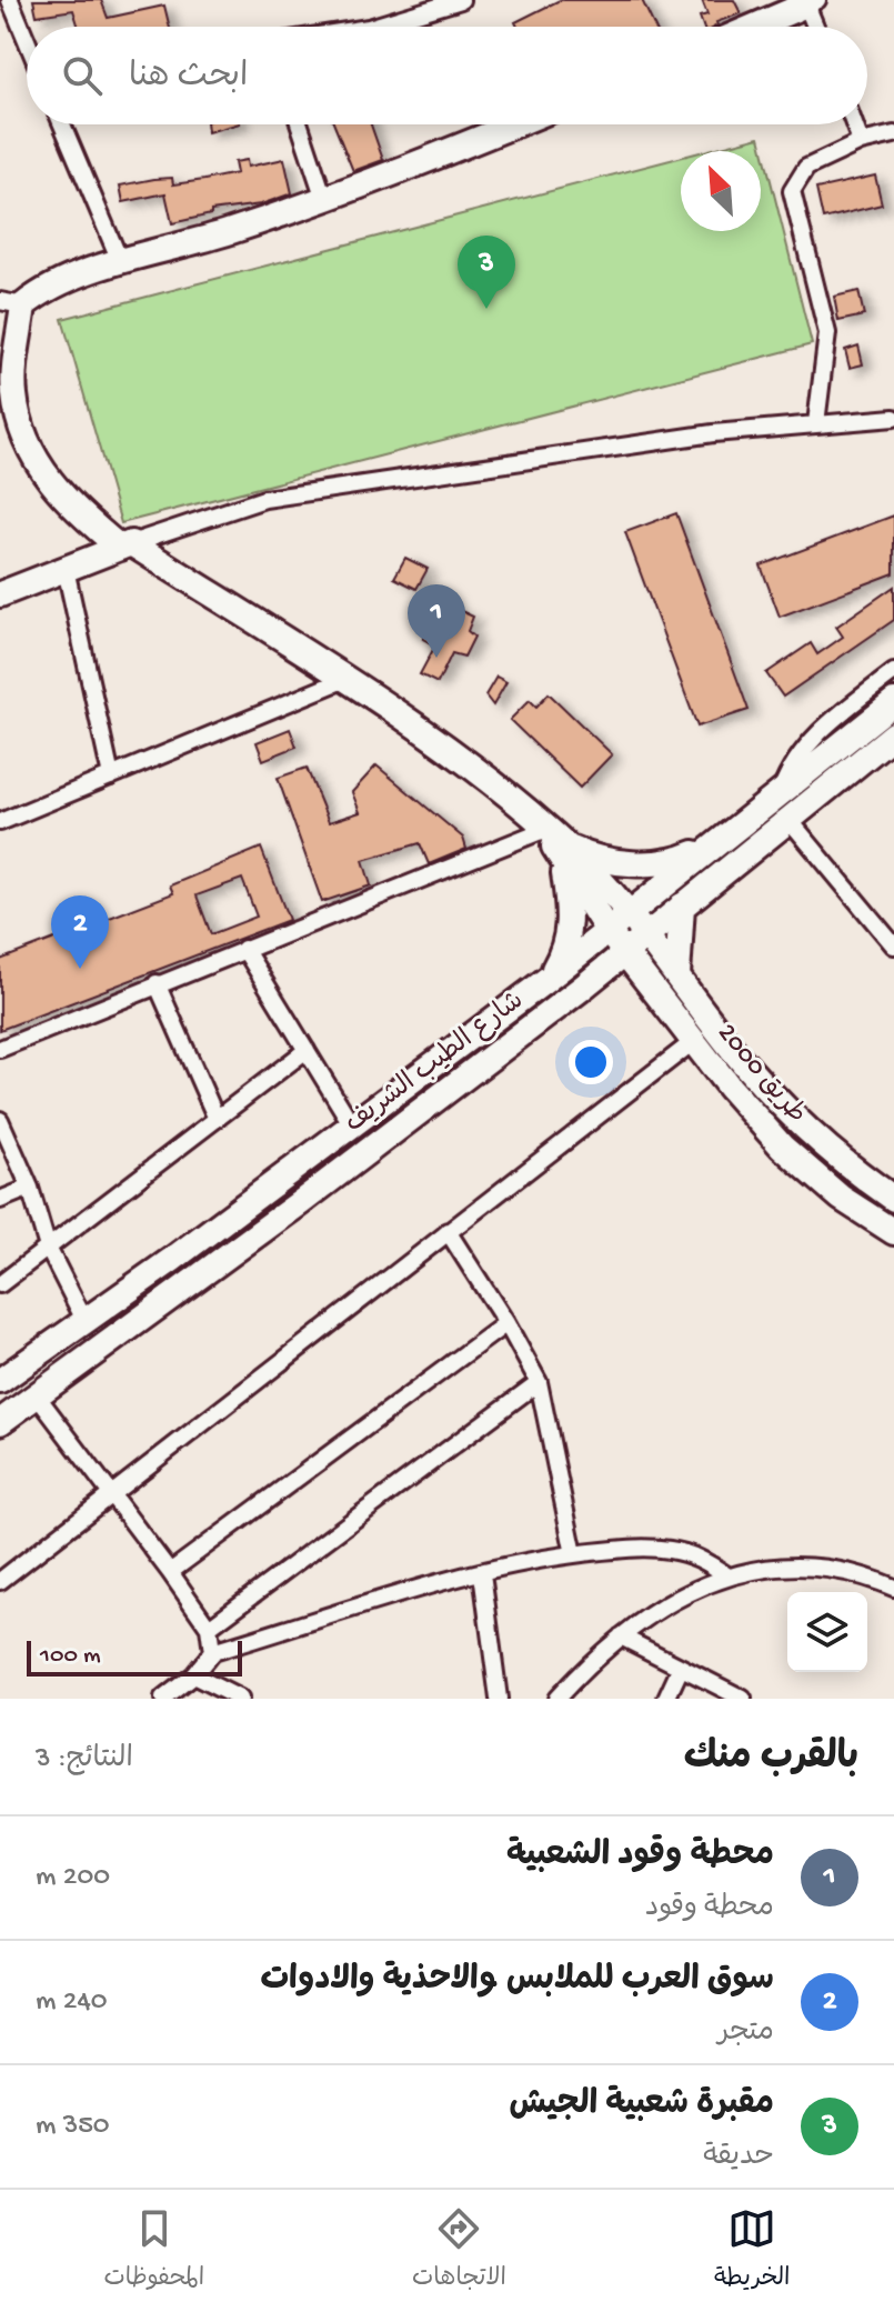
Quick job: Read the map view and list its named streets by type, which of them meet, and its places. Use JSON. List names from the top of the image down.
{
  "streets": {
    "main road": ["شارع الطيب الشريف", "طريق 2000"]
  },
  "crossings": [
    ["شارع الطيب الشريف", "طريق 2000"]
  ],
  "scale_bar": "100 m",
  "north": "top left",
  "page": {
    "search": "ابحث هنا",
    "pins": ["3", "1", "2"],
    "scale": "100 m",
    "heading": ["بالقرب منك", "النتائج: 3"],
    "list": [
      {
        "mark": "1",
        "name": "محطة وقود الشعبية",
        "note": "محطة وقود",
        "value": "200 m"
      },
      {
        "mark": "2",
        "name": "سوق العرب للملابس والاحذية والادوات",
        "note": "متجر",
        "value": "240 m"
      },
      {
        "mark": "3",
        "name": "مقبرة شعبية الجيش",
        "note": "حديقة",
        "value": "350 m"
      }
    ],
    "nav": ["الخريطة", "الاتجاهات", "المحفوظات"]
  }
}
